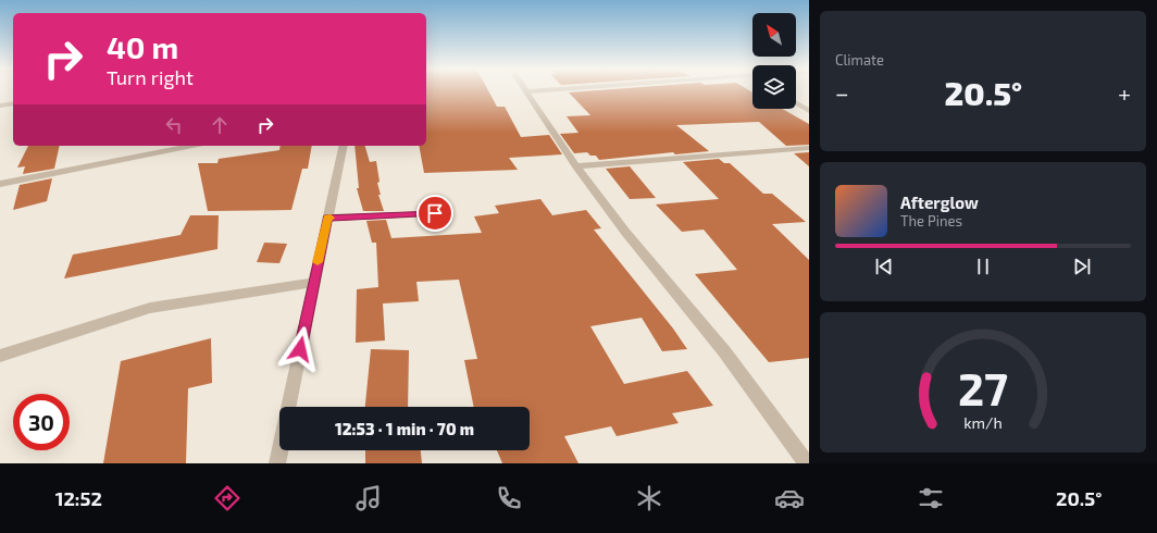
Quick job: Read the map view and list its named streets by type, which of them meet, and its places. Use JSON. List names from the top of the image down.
{
  "north": "top left",
  "page": {
    "tile": "Climate",
    "turn": ["40 m", "Turn right"],
    "heat": ["−", "20.5°", "+"],
    "song": ["Afterglow", "The Pines"],
    "limit": "30",
    "trip": "12:53 · 1 min · 70 m",
    "tabs": ["12:52", "20.5°"],
    "gauge": ["27", "km/h"]
  }
}
